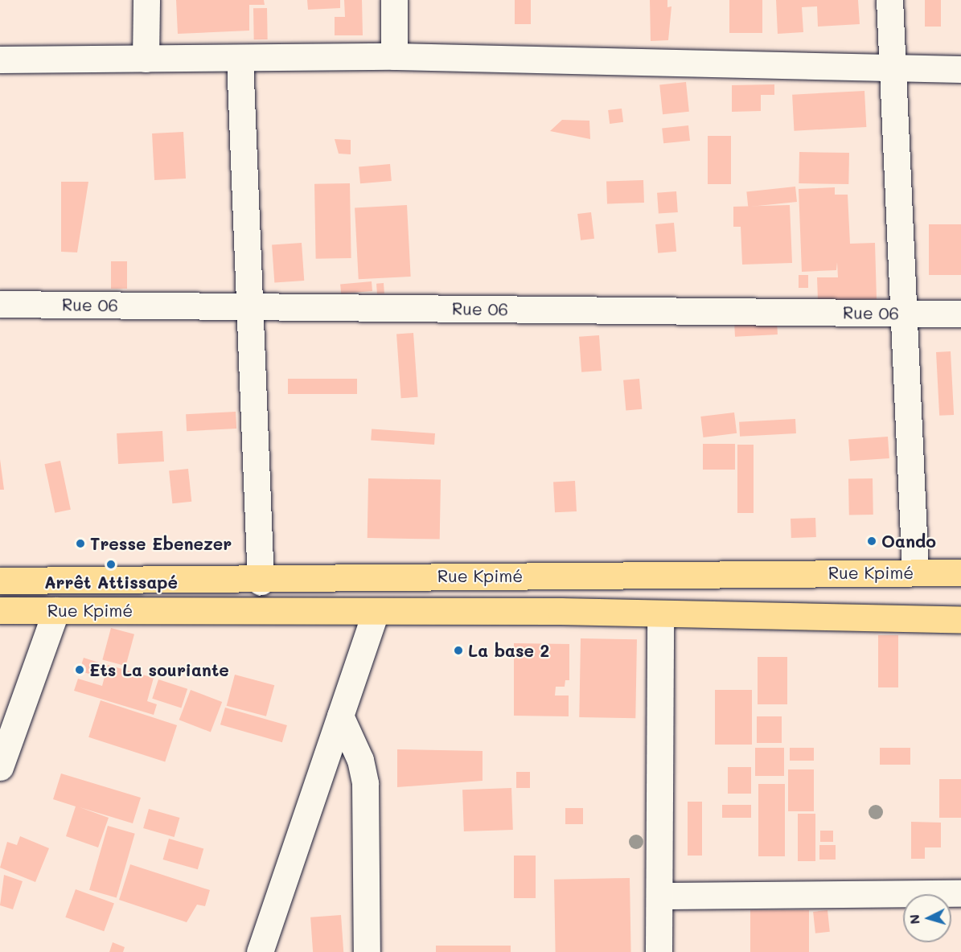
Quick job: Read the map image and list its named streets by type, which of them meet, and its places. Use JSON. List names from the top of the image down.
{
  "streets": {
    "main road": ["Rue Kpimé"],
    "street": ["Rue 06"]
  },
  "places": [
    "Oando",
    "Tresse Ebenezer",
    "Arrêt Attissapé",
    "La base 2",
    "Ets La souriante"
  ],
  "north": "left"
}
